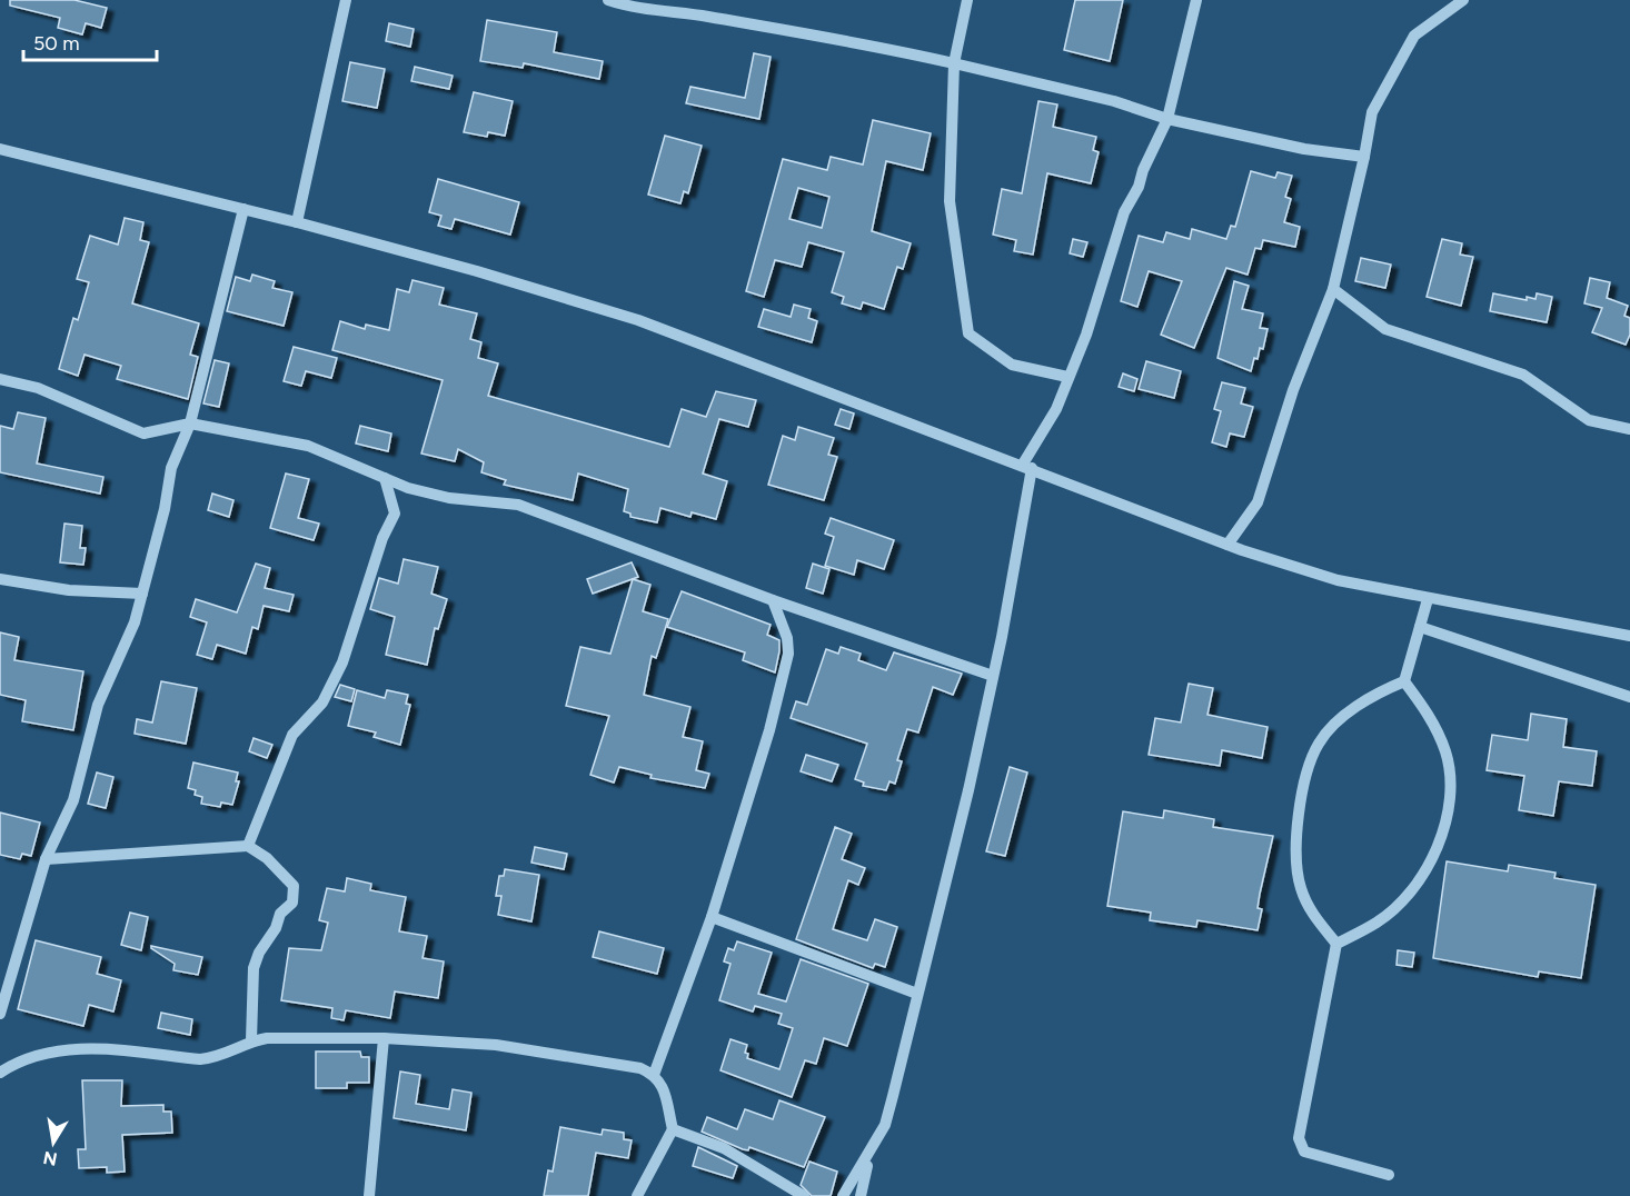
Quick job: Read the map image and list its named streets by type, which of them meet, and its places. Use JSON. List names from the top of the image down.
{
  "scale_bar": "50 m",
  "north": "bottom"
}
